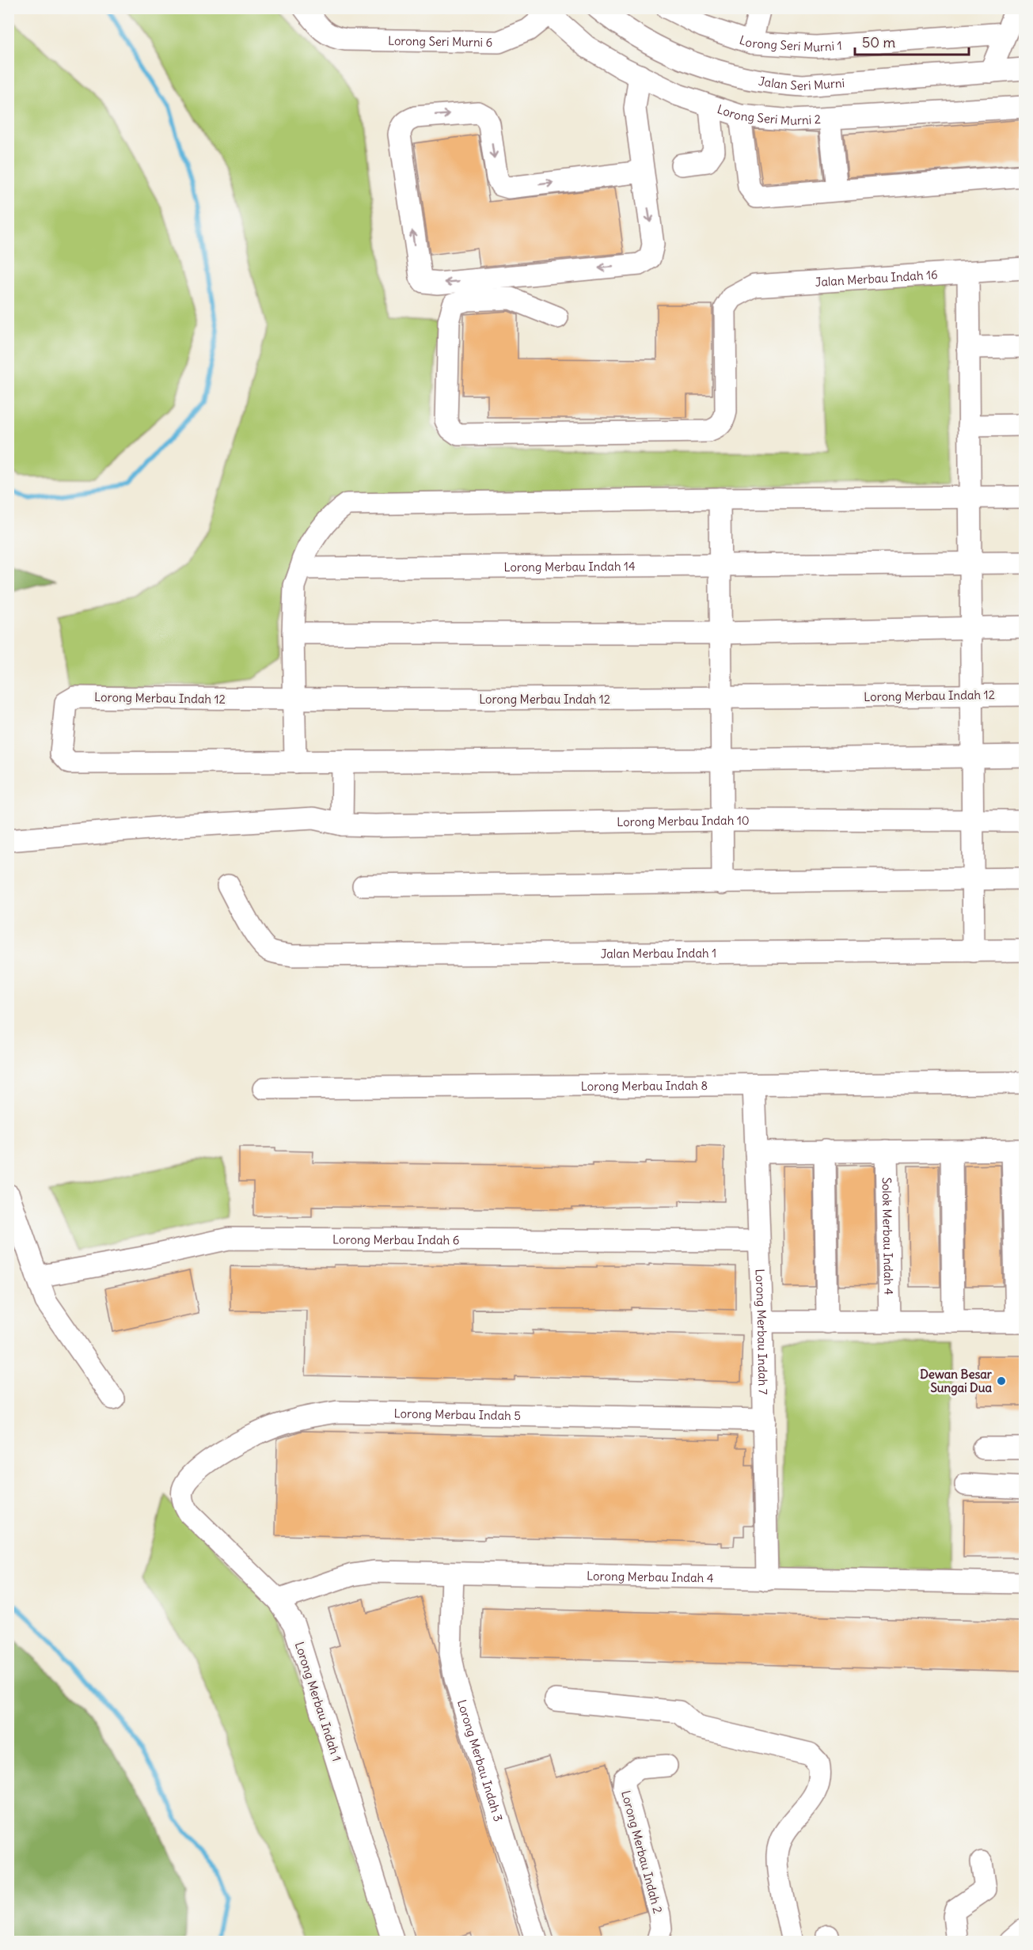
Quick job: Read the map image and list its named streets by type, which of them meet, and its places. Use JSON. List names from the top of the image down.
{
  "streets": {
    "street": [
      "Lorong Seri Murni 6",
      "Lorong Seri Murni 1",
      "Jalan Seri Murni",
      "Lorong Seri Murni 2",
      "Jalan Merbau Indah 16",
      "Lorong Merbau Indah 14",
      "Lorong Merbau Indah 12",
      "Lorong Merbau Indah 10",
      "Jalan Merbau Indah 1",
      "Lorong Merbau Indah 8",
      "Solok Merbau Indah 4",
      "Lorong Merbau Indah 6",
      "Lorong Merbau Indah 7",
      "Lorong Merbau Indah 5",
      "Lorong Merbau Indah 4",
      "Lorong Merbau Indah 1",
      "Lorong Merbau Indah 3",
      "Lorong Merbau Indah 2"
    ]
  },
  "crossings": [
    ["Lorong Seri Murni 6", "Lorong Seri Murni 2"],
    ["Lorong Merbau Indah 8", "Lorong Merbau Indah 7"],
    ["Lorong Merbau Indah 6", "Lorong Merbau Indah 7"],
    ["Lorong Merbau Indah 7", "Lorong Merbau Indah 5"],
    ["Lorong Merbau Indah 7", "Lorong Merbau Indah 4"],
    ["Lorong Merbau Indah 5", "Lorong Merbau Indah 1"],
    ["Lorong Merbau Indah 4", "Lorong Merbau Indah 1"],
    ["Lorong Merbau Indah 4", "Lorong Merbau Indah 3"]
  ],
  "places": ["Dewan Besar Sungai Dua"],
  "scale_bar": "50 m"
}
